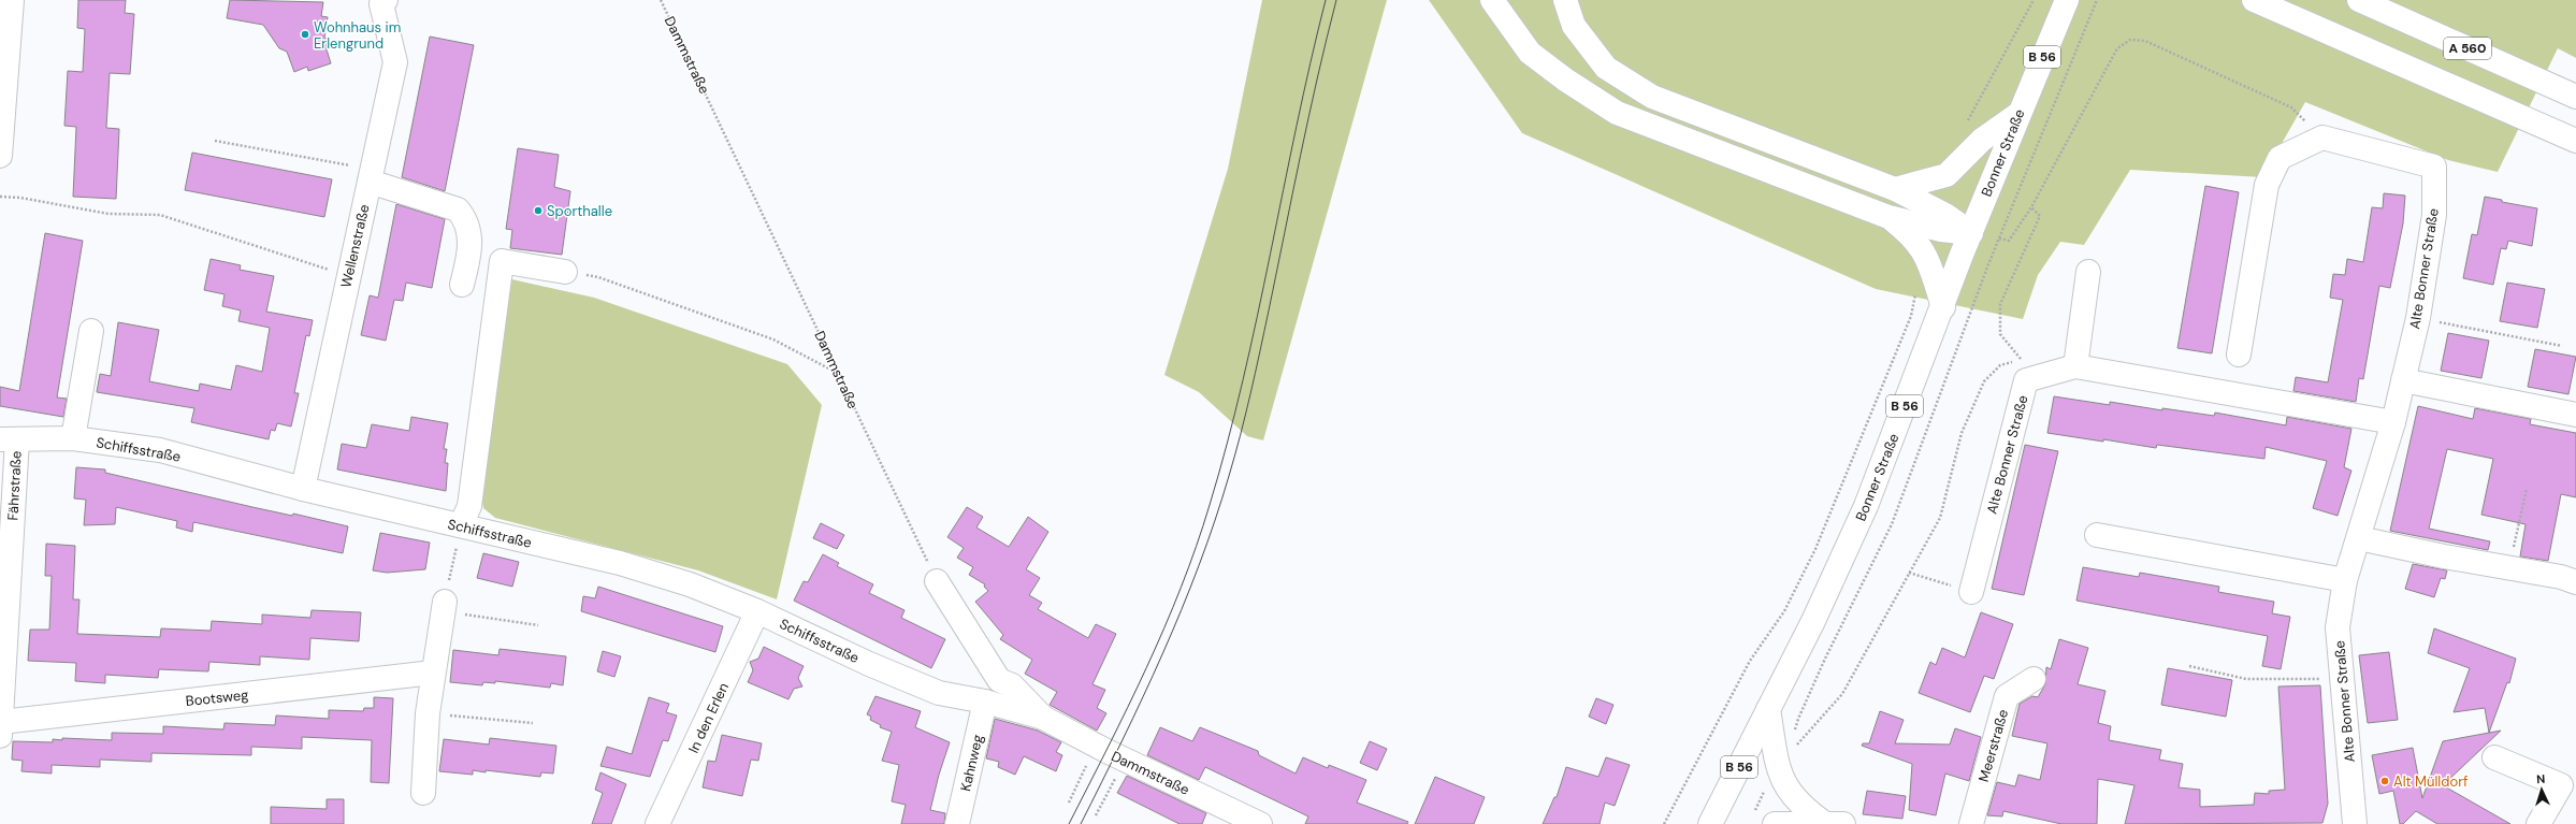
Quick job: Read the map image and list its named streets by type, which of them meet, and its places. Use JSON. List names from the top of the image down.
{
  "streets": {
    "main road": [
      "A 560",
      "Dammstraße",
      "B 56",
      "Bonner Straße",
      "Wellenstraße",
      "Alte Bonner Straße",
      "Schiffsstraße",
      "Fährstraße",
      "Bootsweg",
      "In den Erlen",
      "Meerstraße",
      "Kahnweg"
    ]
  },
  "crossings": [
    ["Dammstraße", "Schiffsstraße"],
    ["Dammstraße", "Kahnweg"],
    ["Wellenstraße", "Schiffsstraße"],
    ["Schiffsstraße", "Fährstraße"],
    ["Schiffsstraße", "In den Erlen"],
    ["Schiffsstraße", "Kahnweg"],
    ["Fährstraße", "Bootsweg"]
  ],
  "places": ["Wohnhaus im Erlengrund", "Sporthalle", "Alt Mülldorf"],
  "north": "top"
}
